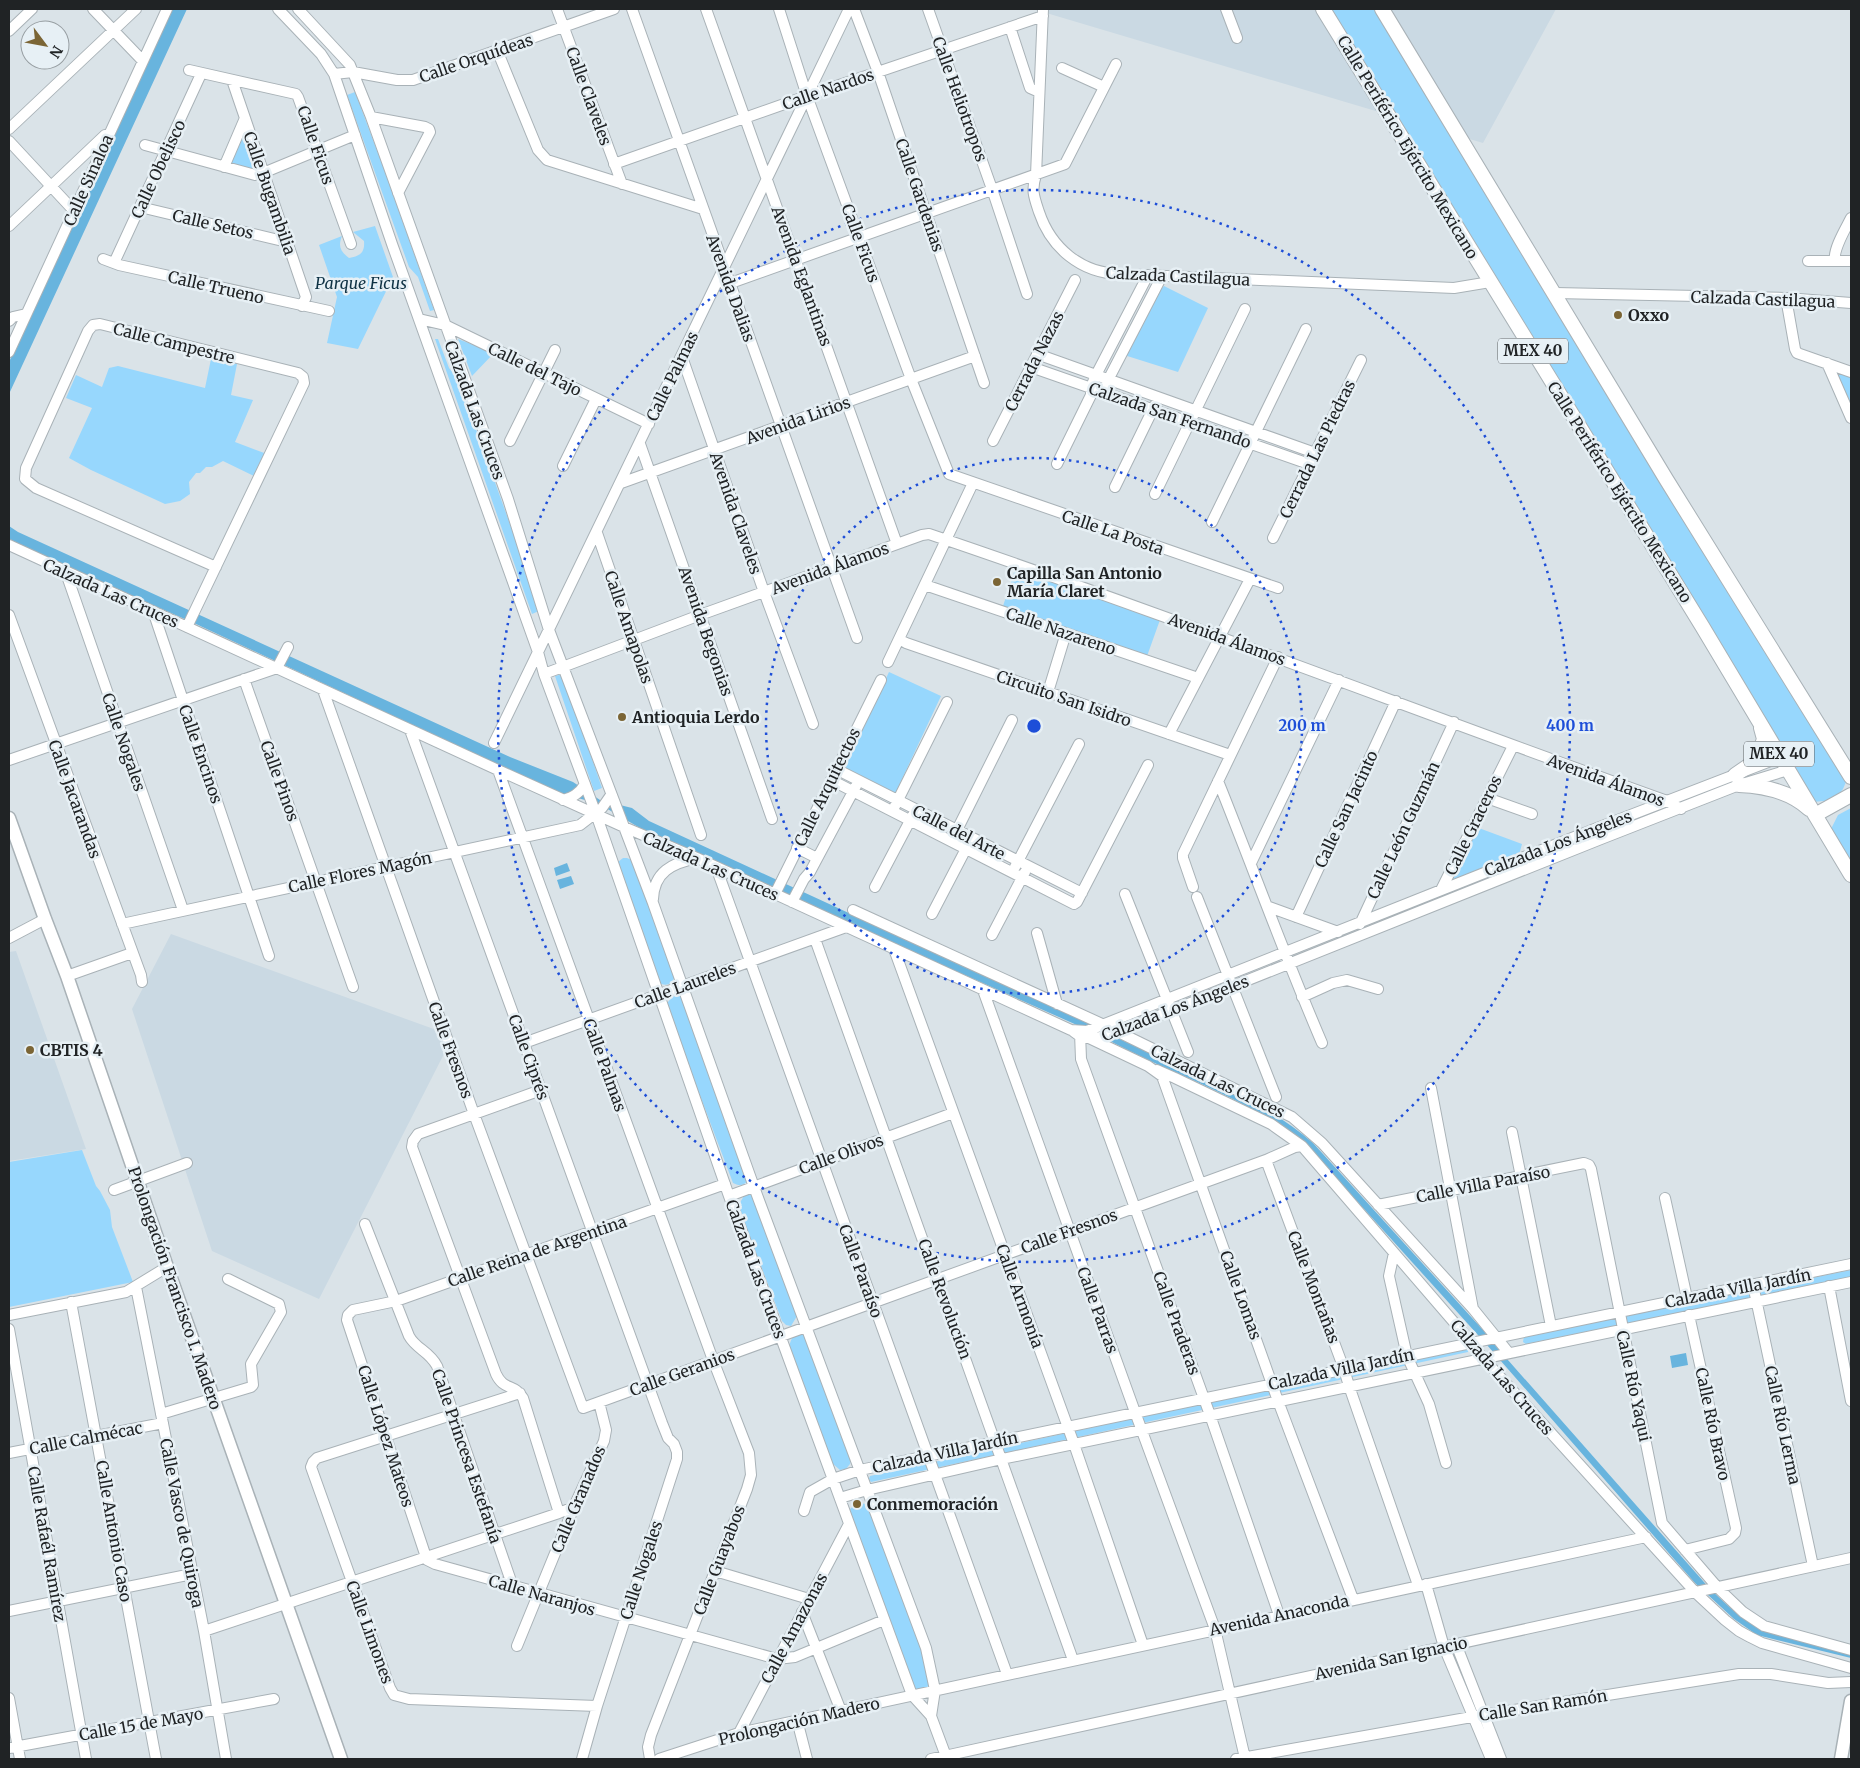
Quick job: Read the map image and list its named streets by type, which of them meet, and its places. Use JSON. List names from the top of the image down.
{
  "streets": {
    "highway": ["Calle Periférico Ejército Mexicano", "MEX 40"],
    "main road": ["Prolongación Francisco I. Madero"],
    "street": [
      "Calle Orquídeas",
      "Calle Nardos",
      "Calle Claveles",
      "Calle Heliotropos",
      "Calle Ficus",
      "Calle Obelisco",
      "Calle Sinaloa",
      "Calle Bugambilia",
      "Calle Gardenias",
      "Calle Setos",
      "Avenida Eglantinas",
      "Calzada Castilagua",
      "Calle Trueno",
      "Avenida Dalias",
      "Calle Campestre",
      "Cerrada Nazas",
      "Calle del Tajo",
      "Calle Palmas",
      "Calzada Las Cruces",
      "Calzada San Fernando",
      "Avenida Lirios",
      "Cerrada Las Piedras",
      "Avenida Claveles",
      "Calle La Posta",
      "Avenida Álamos",
      "Calle Amapolas",
      "Avenida Begonias",
      "Calle Nazareno",
      "Circuito San Isidro",
      "Calle Nogales",
      "Calle Encinos",
      "Calle Pinos",
      "Calle Arquitectos",
      "Calle Jacarandas",
      "Calle San Jacinto",
      "Calle Graceros",
      "Calle León Guzmán",
      "Calle del Arte",
      "Calzada Los Ángeles",
      "Calle Flores Magón",
      "Calle Laureles",
      "Calle Fresnos",
      "Calle Ciprés",
      "Calle Olivos",
      "Calle Villa Paraíso",
      "Calle Reina de Argentina",
      "Calle Paraíso",
      "Calle Montañas",
      "Calzada Villa Jardín",
      "Calle Lomas",
      "Calle Armonía",
      "Calle Revolución",
      "Calle Parras",
      "Calle Praderas",
      "Calle Geranios",
      "Calle Río Yaqui",
      "Calle Río Bravo",
      "Calle Río Lerma",
      "Calle López Mateos",
      "Calle Calmécac",
      "Calle Princesa Estefanía",
      "Calle Granados",
      "Calle Vasco de Quiroga",
      "Calle Antonio Caso",
      "Calle Rafaél Ramírez",
      "Calle Guayabos",
      "Calle Naranjos",
      "Avenida Anaconda",
      "Calle Amazonas",
      "Calle Limones",
      "Avenida San Ignacio",
      "Calle San Ramón",
      "Prolongación Madero",
      "Calle 15 de Mayo"
    ]
  },
  "crossings": [
    ["Calle Orquídeas", "Calle Claveles"],
    ["Calle Orquídeas", "Calzada Las Cruces"],
    ["Calle Nardos", "Calle Claveles"],
    ["Calle Nardos", "Calle Heliotropos"],
    ["Calle Nardos", "Calle Ficus"],
    ["Calle Nardos", "Calle Gardenias"],
    ["Calle Nardos", "Avenida Eglantinas"],
    ["Calle Nardos", "Calzada Castilagua"],
    ["Calle Nardos", "Avenida Dalias"],
    ["Calle Nardos", "Calle Palmas"],
    ["Calle Ficus", "Calle Obelisco"],
    ["Calle Ficus", "Calle Bugambilia"],
    ["Calle Ficus", "Calle Palmas"],
    ["Calle Ficus", "Avenida Lirios"],
    ["Calle Ficus", "Calle La Posta"],
    ["Calle Periférico Ejército Mexicano", "Calzada Castilagua"],
    ["Calle Periférico Ejército Mexicano", "Calzada Los Ángeles"],
    ["Calle Obelisco", "Calle Setos"],
    ["Calle Obelisco", "Calle Trueno"],
    ["Calle Bugambilia", "Calle Setos"],
    ["Calle Bugambilia", "Calle Trueno"],
    ["Calle Gardenias", "Avenida Lirios"],
    ["Avenida Eglantinas", "Calle Palmas"],
    ["Avenida Eglantinas", "Avenida Lirios"],
    ["Avenida Eglantinas", "Avenida Álamos"],
    ["Calzada Castilagua", "MEX 40"],
    ["Avenida Dalias", "Calle Palmas"],
    ["Avenida Dalias", "Avenida Lirios"],
    ["Avenida Dalias", "Avenida Álamos"],
    ["Calle Campestre", "Calzada Las Cruces"],
    ["Cerrada Nazas", "Calzada San Fernando"],
    ["Calle del Tajo", "Calle Palmas"],
    ["Calle del Tajo", "Calzada Las Cruces"],
    ["Calle Palmas", "Calzada Las Cruces"],
    ["Calle Palmas", "Avenida Lirios"],
    ["Calle Palmas", "Avenida Claveles"],
    ["Calle Palmas", "Calle Amapolas"],
    ["Calle Palmas", "Avenida Begonias"],
    ["Calle Palmas", "Calle Flores Magón"],
    ["Calle Palmas", "Calle Laureles"],
    ["Calle Palmas", "Calle Reina de Argentina"],
    ["Calle Palmas", "Calle Geranios"],
    ["Calle Palmas", "Calle Guayabos"],
    ["Calzada Las Cruces", "Avenida Álamos"],
    ["Calzada Las Cruces", "Calle Nogales"],
    ["Calzada Las Cruces", "Calle Encinos"],
    ["Calzada Las Cruces", "Calle Arquitectos"],
    ["Calzada Las Cruces", "Calzada Los Ángeles"],
    ["Calzada Las Cruces", "Calle Flores Magón"],
    ["Calzada Las Cruces", "Calle Laureles"],
    ["Calzada Las Cruces", "Calle Fresnos"],
    ["Calzada Las Cruces", "Calle Ciprés"],
    ["Calzada Las Cruces", "Calle Olivos"],
    ["Calzada Las Cruces", "Calle Villa Paraíso"],
    ["Calzada Las Cruces", "Calle Reina de Argentina"],
    ["Calzada Las Cruces", "Calle Paraíso"],
    ["Calzada Las Cruces", "Calzada Villa Jardín"],
    ["Calzada Las Cruces", "Calle Lomas"],
    ["Calzada Las Cruces", "Calle Armonía"],
    ["Calzada Las Cruces", "Calle Parras"],
    ["Calzada Las Cruces", "Calle Praderas"],
    ["Calzada Las Cruces", "Calle Geranios"],
    ["Calzada Las Cruces", "Avenida Anaconda"],
    ["Calzada Las Cruces", "Calle Amazonas"],
    ["Calzada Las Cruces", "Avenida San Ignacio"],
    ["Calzada Las Cruces", "Prolongación Madero"],
    ["Calzada San Fernando", "Cerrada Las Piedras"],
    ["Avenida Lirios", "Avenida Claveles"],
    ["Avenida Lirios", "Avenida Begonias"],
    ["Avenida Claveles", "Avenida Álamos"],
    ["Avenida Álamos", "Calle Amapolas"],
    ["Avenida Álamos", "Avenida Begonias"],
    ["Avenida Álamos", "Calle San Jacinto"],
    ["Avenida Álamos", "Calle Graceros"],
    ["Avenida Álamos", "Calle León Guzmán"],
    ["Avenida Álamos", "Calzada Los Ángeles"],
    ["Calle Nogales", "Calle Flores Magón"],
    ["Calle Nogales", "Calle Ciprés"],
    ["Calle Nogales", "Calle Geranios"],
    ["Calle Nogales", "Calle Naranjos"],
    ["Calle Nogales", "Calle Limones"],
    ["Calle Encinos", "Calle Flores Magón"],
    ["Calle Pinos", "Calle Flores Magón"],
    ["Calle Arquitectos", "Calle del Arte"],
    ["Calle Jacarandas", "Calle Flores Magón"],
    ["Calle Graceros", "Calzada Los Ángeles"],
    ["Calle León Guzmán", "Calzada Los Ángeles"],
    ["Calzada Los Ángeles", "Calle Praderas"],
    ["Calle Flores Magón", "Calle Fresnos"],
    ["Calle Flores Magón", "Calle Ciprés"],
    ["Calle Laureles", "Calle Ciprés"],
    ["Calle Laureles", "Calle Paraíso"],
    ["Calle Laureles", "Calle Revolución"],
    ["Calle Fresnos", "Calle Reina de Argentina"],
    ["Calle Fresnos", "Calle Paraíso"],
    ["Calle Fresnos", "Calle Montañas"],
    ["Calle Fresnos", "Calle Lomas"],
    ["Calle Fresnos", "Calle Armonía"],
    ["Calle Fresnos", "Calle Revolución"],
    ["Calle Fresnos", "Calle Parras"],
    ["Calle Fresnos", "Calle Praderas"],
    ["Calle Fresnos", "Calle Geranios"],
    ["Calle Ciprés", "Calle Reina de Argentina"],
    ["Calle Ciprés", "Calle Geranios"],
    ["Calle Olivos", "Calle Paraíso"],
    ["Calle Olivos", "Calle Armonía"],
    ["Calle Olivos", "Calle Revolución"],
    ["Calle Villa Paraíso", "Calle Río Yaqui"],
    ["Calle Reina de Argentina", "Calle López Mateos"],
    ["Calle Reina de Argentina", "Calle Princesa Estefanía"],
    ["Calle Paraíso", "Calzada Villa Jardín"],
    ["Calle Paraíso", "Avenida Anaconda"],
    ["Calle Montañas", "Calzada Villa Jardín"],
    ["Calle Montañas", "Avenida Anaconda"],
    ["Calle Montañas", "Avenida San Ignacio"],
    ["Calle Montañas", "Calle San Ramón"],
    ["Prolongación Francisco I. Madero", "Calle Calmécac"],
    ["Calzada Villa Jardín", "Calle Lomas"],
    ["Calzada Villa Jardín", "Calle Armonía"],
    ["Calzada Villa Jardín", "Calle Revolución"],
    ["Calzada Villa Jardín", "Calle Parras"],
    ["Calzada Villa Jardín", "Calle Praderas"],
    ["Calzada Villa Jardín", "Calle Río Yaqui"],
    ["Calzada Villa Jardín", "Calle Río Bravo"],
    ["Calzada Villa Jardín", "Calle Río Lerma"],
    ["Calle Lomas", "Avenida Anaconda"],
    ["Calle Armonía", "Avenida Anaconda"],
    ["Calle Revolución", "Avenida Anaconda"],
    ["Calle Parras", "Avenida Anaconda"],
    ["Calle Parras", "Avenida San Ignacio"],
    ["Calle Parras", "Calle San Ramón"],
    ["Calle Praderas", "Avenida Anaconda"],
    ["Calle Geranios", "Calle Granados"],
    ["Calle Geranios", "Calle Guayabos"],
    ["Calle Río Yaqui", "Calle Río Bravo"],
    ["Calle Río Yaqui", "Avenida San Ignacio"],
    ["Calle Río Lerma", "Avenida San Ignacio"],
    ["Calle López Mateos", "Calle Naranjos"],
    ["Calle López Mateos", "Calle Limones"],
    ["Calle Calmécac", "Calle Vasco de Quiroga"],
    ["Calle Calmécac", "Calle Antonio Caso"],
    ["Calle Calmécac", "Calle Rafaél Ramírez"],
    ["Calle Princesa Estefanía", "Calle Naranjos"],
    ["Calle Granados", "Calle Naranjos"],
    ["Calle Vasco de Quiroga", "Calle 15 de Mayo"],
    ["Calle Antonio Caso", "Calle 15 de Mayo"],
    ["Calle Rafaél Ramírez", "Calle 15 de Mayo"],
    ["Calle Guayabos", "Calle Naranjos"],
    ["Calle Naranjos", "Calle Amazonas"],
    ["Avenida Anaconda", "Prolongación Madero"],
    ["Calle Amazonas", "Prolongación Madero"]
  ],
  "parks": ["Parque Ficus"],
  "places": [
    "Oxxo",
    "Capilla San Antonio María Claret",
    "Antioquia Lerdo",
    "CBTIS 4",
    "Conmemoración"
  ],
  "north": "bottom right",
  "rings": ["200 m", "400 m"]
}
